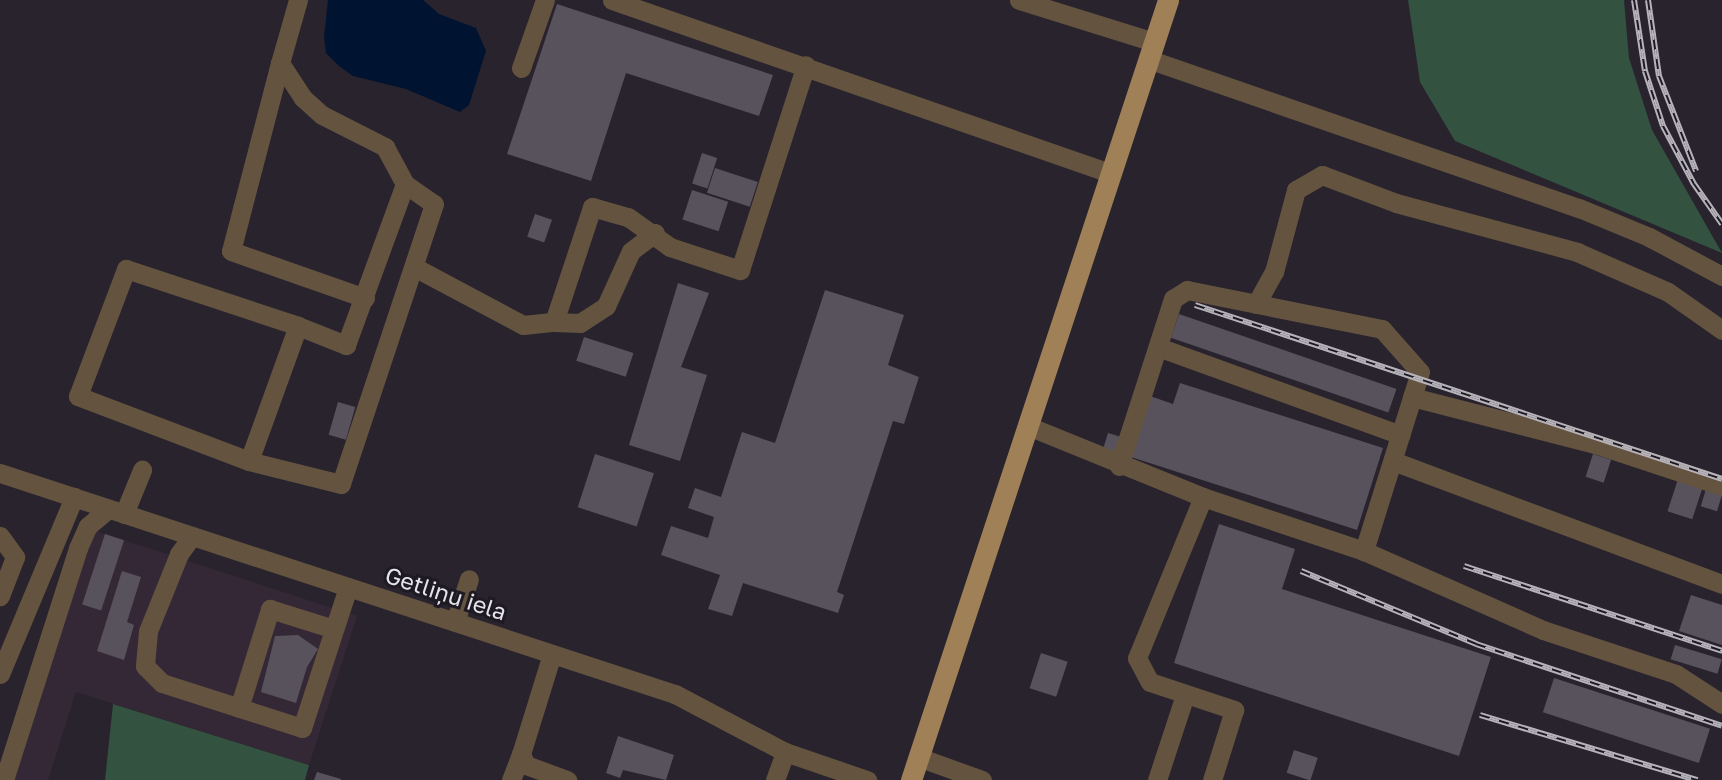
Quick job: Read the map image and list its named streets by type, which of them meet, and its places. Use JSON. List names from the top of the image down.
{
  "streets": {
    "street": ["Getliņu iela"]
  }
}
